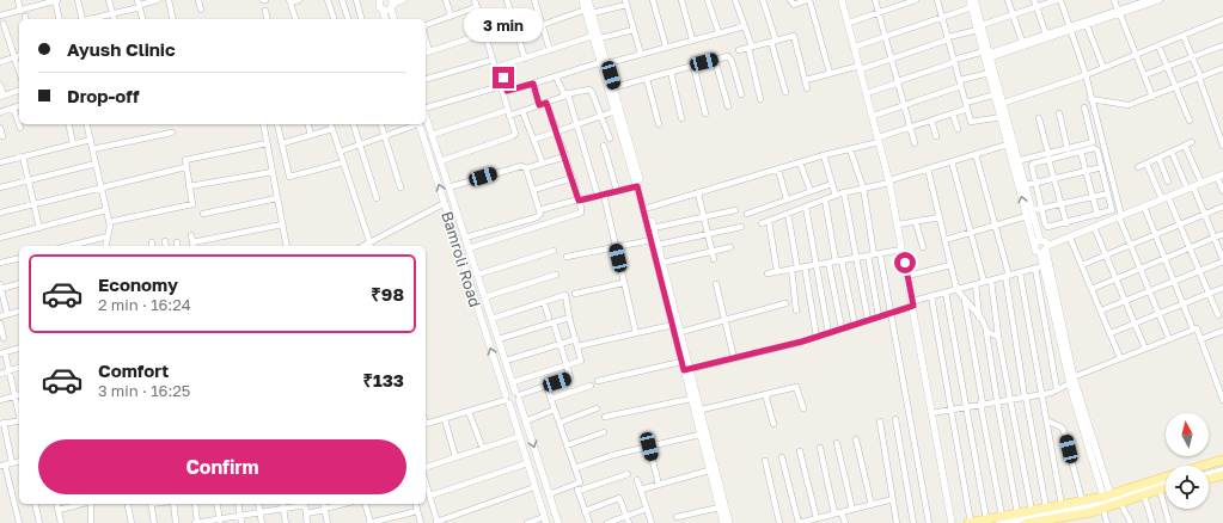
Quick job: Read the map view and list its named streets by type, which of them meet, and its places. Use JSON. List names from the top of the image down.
{
  "streets": {
    "street": ["Bamroli Road"]
  },
  "north": "top",
  "page": {
    "bubble": "3 min",
    "banner": ["Ayush Clinic", "Drop-off"],
    "list": [
      {
        "name": "Economy",
        "note": "2 min · 16:24",
        "value": "₹98"
      },
      {
        "name": "Comfort",
        "note": "3 min · 16:25",
        "value": "₹133"
      }
    ],
    "buttons": "Confirm"
  }
}
